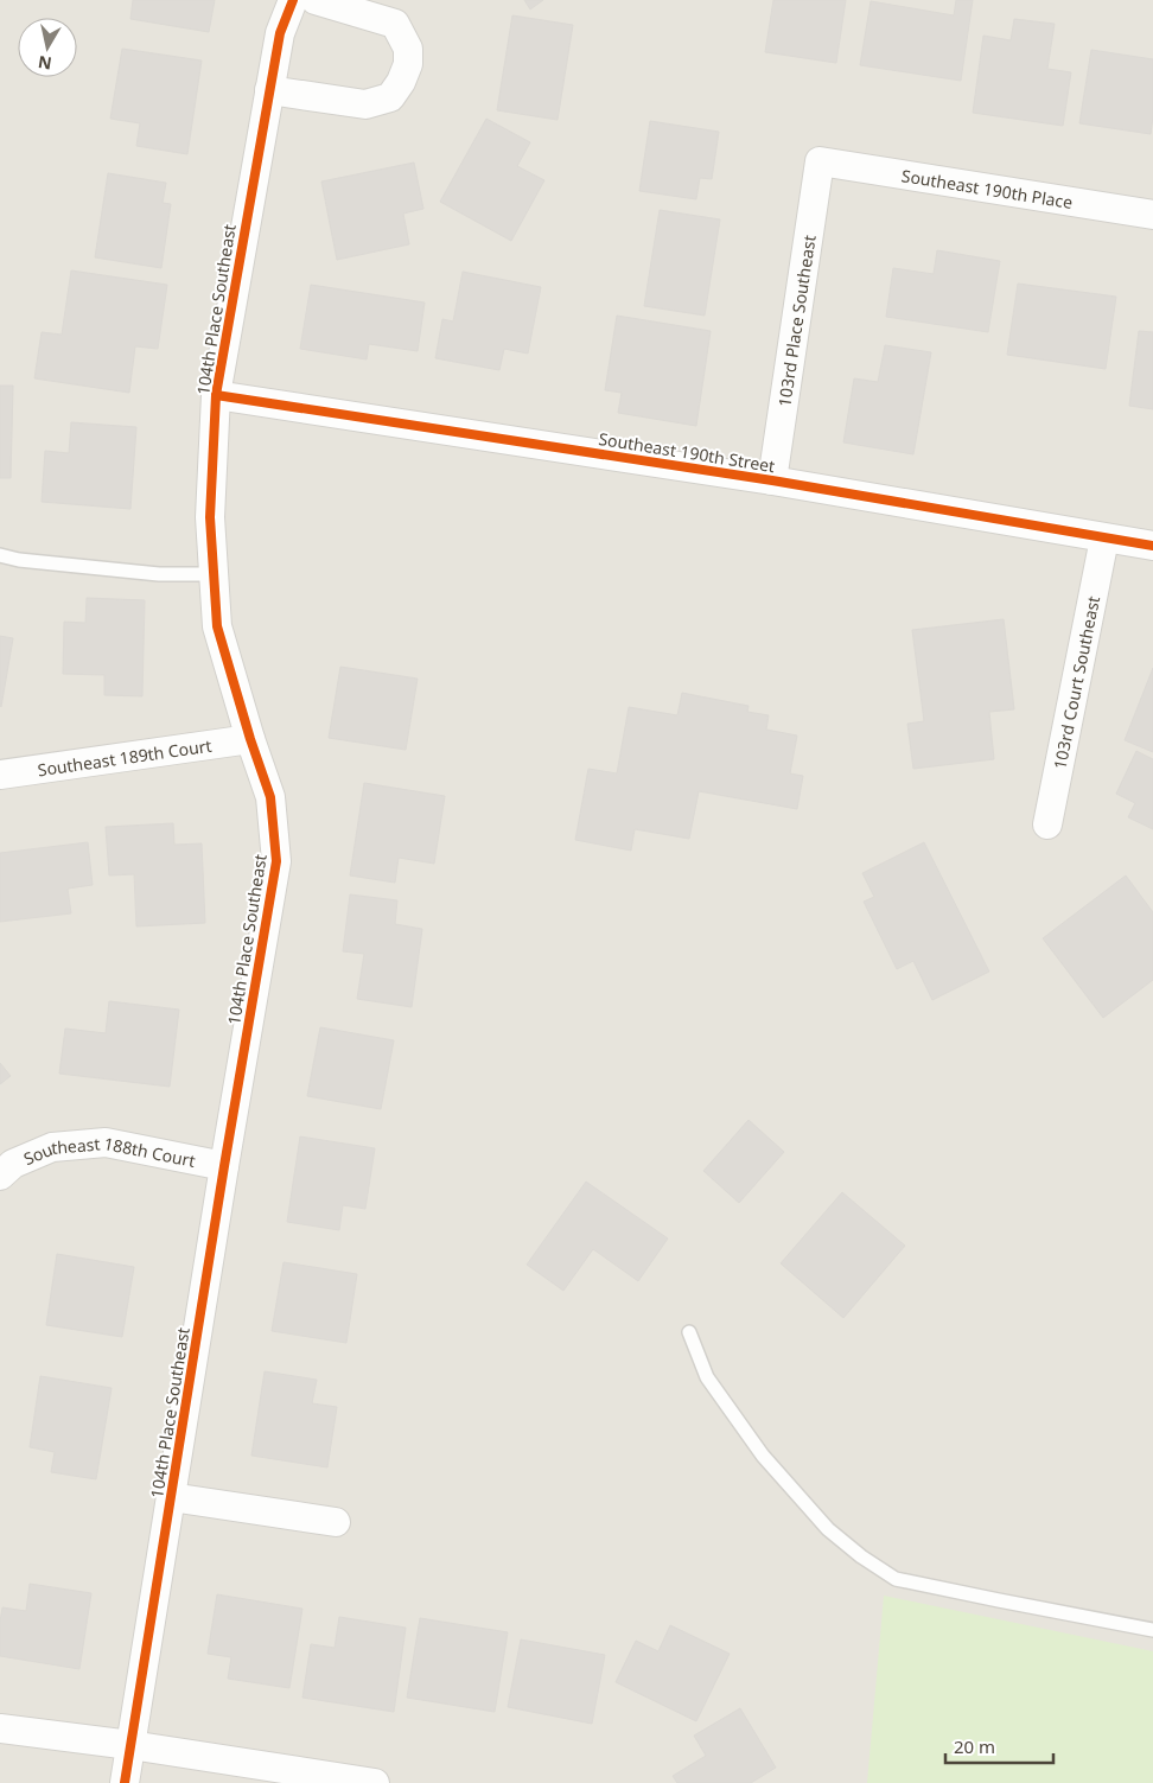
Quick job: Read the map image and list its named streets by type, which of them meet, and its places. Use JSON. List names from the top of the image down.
{
  "streets": {
    "street": [
      "Southeast 190th Place",
      "104th Place Southeast",
      "103rd Place Southeast",
      "Southeast 190th Street",
      "103rd Court Southeast",
      "Southeast 189th Court",
      "Southeast 188th Court"
    ]
  },
  "crossings": [
    ["Southeast 190th Place", "103rd Place Southeast"],
    ["104th Place Southeast", "Southeast 190th Street"],
    ["104th Place Southeast", "Southeast 189th Court"],
    ["104th Place Southeast", "Southeast 188th Court"],
    ["103rd Place Southeast", "Southeast 190th Street"],
    ["Southeast 190th Street", "103rd Court Southeast"]
  ],
  "scale_bar": "20 m",
  "north": "bottom"
}
